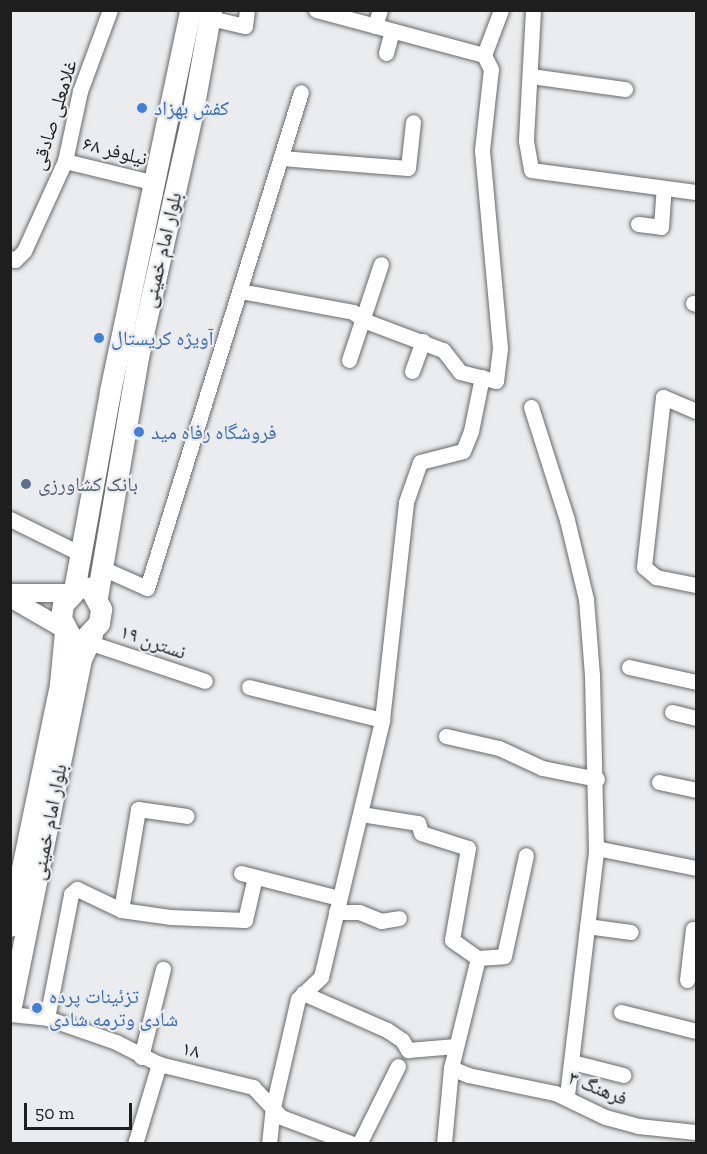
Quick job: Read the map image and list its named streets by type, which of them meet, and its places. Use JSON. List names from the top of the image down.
{
  "streets": {
    "main road": ["بلوار امام خمینی"],
    "street": [
      "غلامعلی صادقی",
      "نیلوفر ۶۸",
      "نسترن ۱۹",
      "۱۸",
      "فرهنگ ۳"
    ]
  },
  "crossings": [
    ["غلامعلی صادقی", "نیلوفر ۶۸"],
    ["نیلوفر ۶۸", "بلوار امام خمینی"],
    ["بلوار امام خمینی", "نسترن ۱۹"],
    ["بلوار امام خمینی", "۱۸"]
  ],
  "places": [
    "کفش بهزاد",
    "آویژه کریستال",
    "فروشگاه رفاه مید",
    "بانک کشاورزی",
    "تزئینات پرده شادی وترمه شادی"
  ],
  "scale_bar": "50 m"
}
